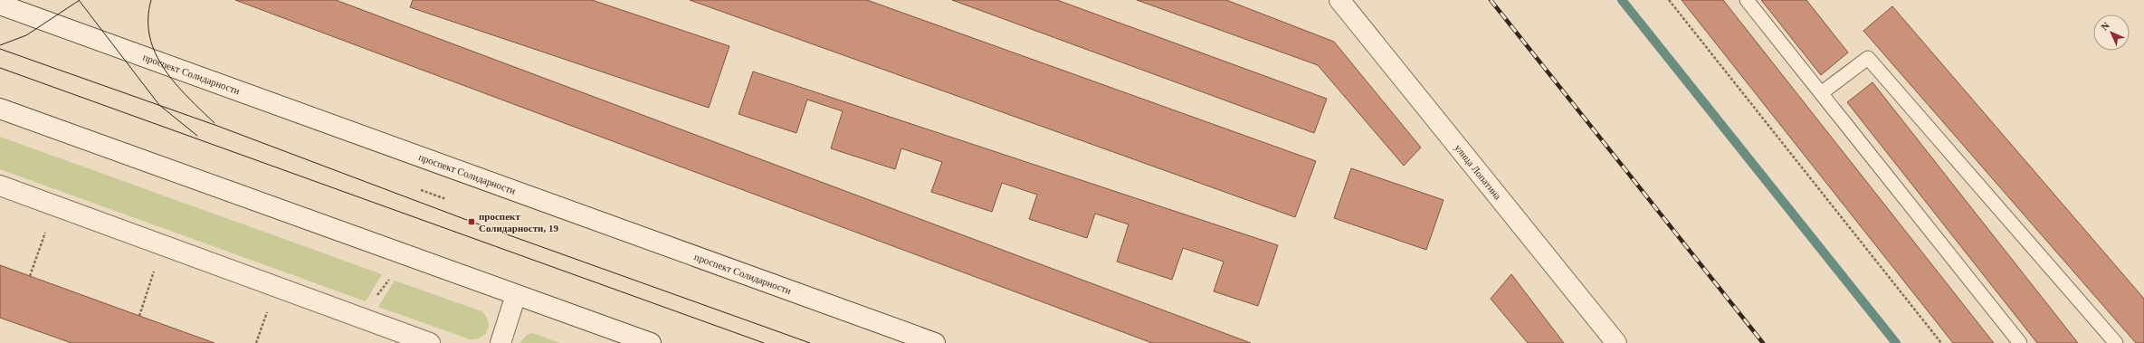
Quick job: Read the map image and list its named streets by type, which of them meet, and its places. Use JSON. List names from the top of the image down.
{
  "streets": {
    "main road": ["проспект Солидарности", "улица Лопатина"]
  },
  "places": {
    "transit": ["проспект Солидарности, 19"]
  },
  "north": "top left"
}
